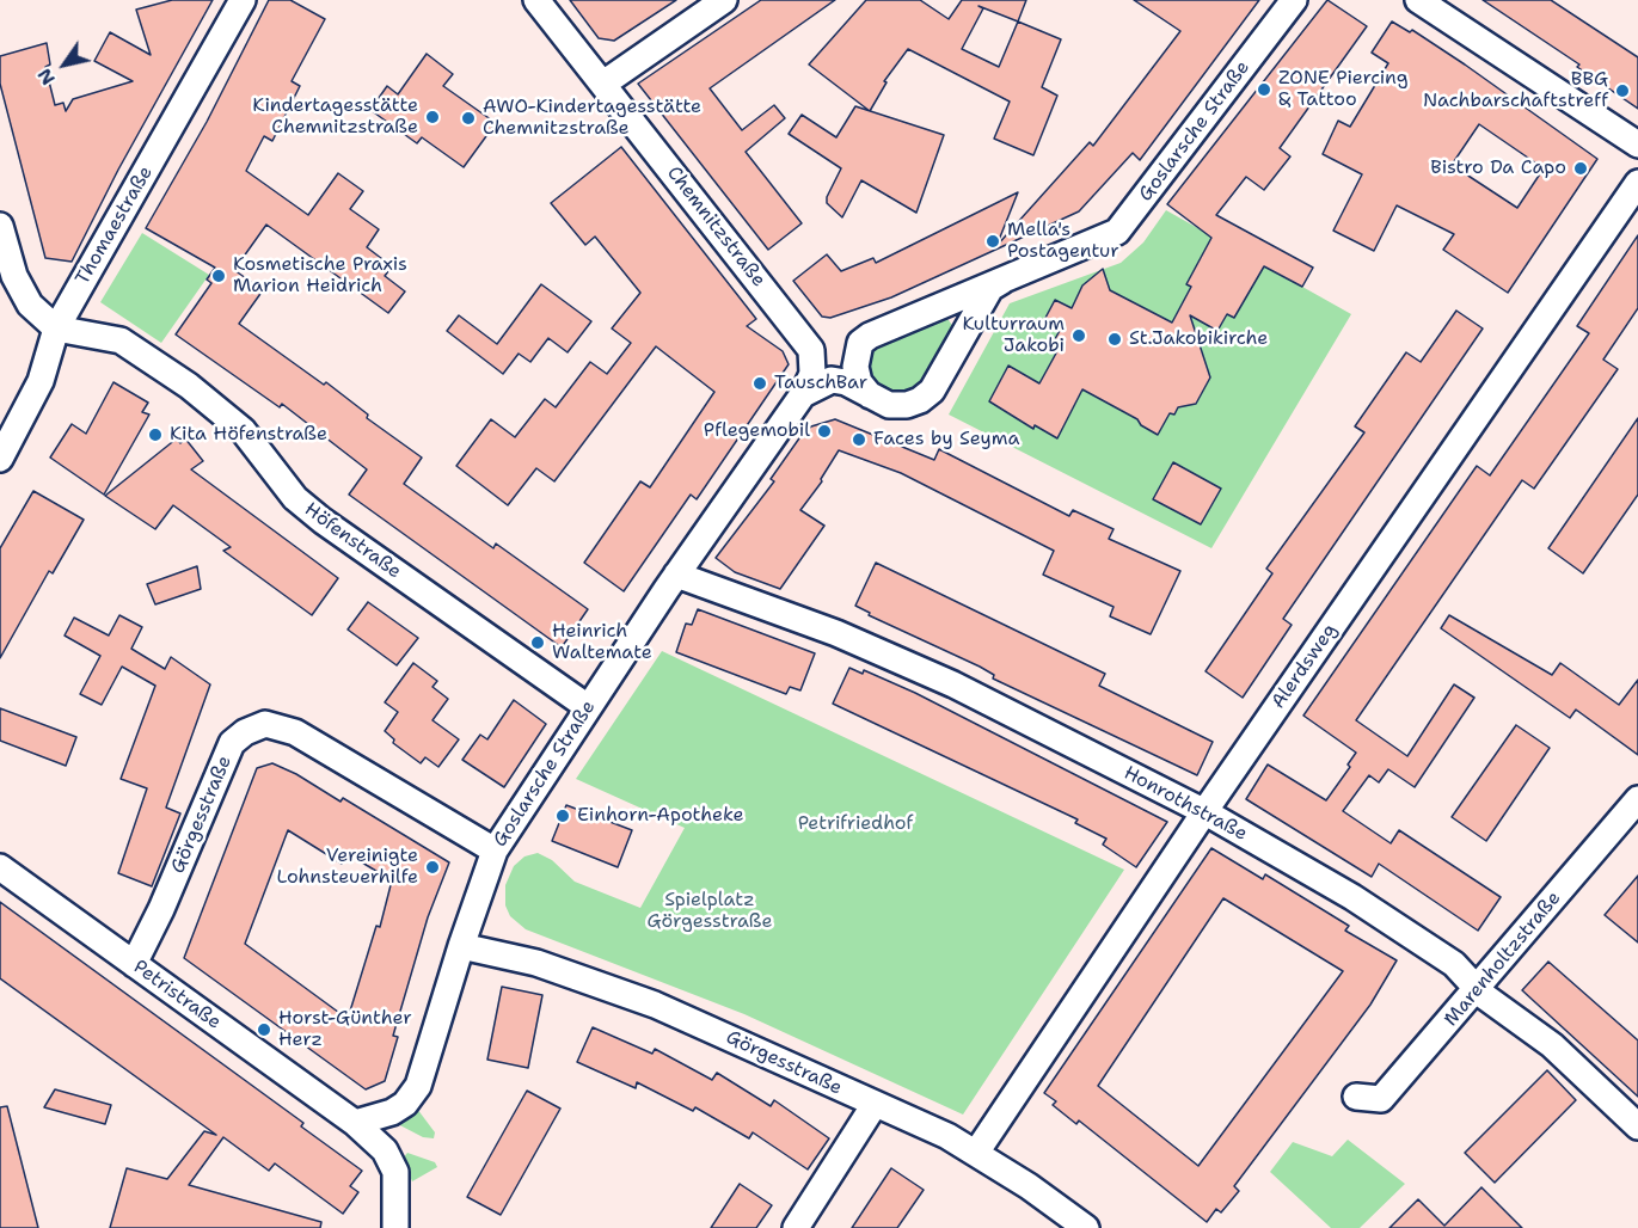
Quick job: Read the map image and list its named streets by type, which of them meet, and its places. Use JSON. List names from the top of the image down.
{
  "streets": {
    "street": [
      "Goslarsche Straße",
      "Thomaestraße",
      "Chemnitzstraße",
      "Höfenstraße",
      "Alerdsweg",
      "Honrothstraße",
      "Görgesstraße",
      "Marenholtzstraße",
      "Petristraße"
    ]
  },
  "crossings": [
    ["Goslarsche Straße", "Chemnitzstraße"],
    ["Goslarsche Straße", "Höfenstraße"],
    ["Goslarsche Straße", "Honrothstraße"],
    ["Goslarsche Straße", "Görgesstraße"],
    ["Goslarsche Straße", "Petristraße"],
    ["Thomaestraße", "Höfenstraße"],
    ["Alerdsweg", "Honrothstraße"],
    ["Alerdsweg", "Görgesstraße"],
    ["Honrothstraße", "Marenholtzstraße"],
    ["Görgesstraße", "Petristraße"]
  ],
  "parks": ["Petrifriedhof", "Spielplatz Görgesstraße"],
  "places": [
    "ZONE Piercing & Tattoo",
    "BBG Nachbarschaftstreff",
    "Kindertagesstätte Chemnitzstraße",
    "AWO-Kindertagesstätte Chemnitzstraße",
    "Bistro Da Capo",
    "Mella's Postagentur",
    "Kosmetische Praxis Marion Heidrich",
    "Kulturraum Jakobi",
    "St.Jakobikirche",
    "TauschBar",
    "Pflegemobil",
    "Kita Höfenstraße",
    "Faces by Seyma",
    "Heinrich Waltemate",
    "Einhorn-Apotheke",
    "Vereinigte Lohnsteuerhilfe",
    "Horst-Günther Herz"
  ],
  "north": "bottom left"
}
